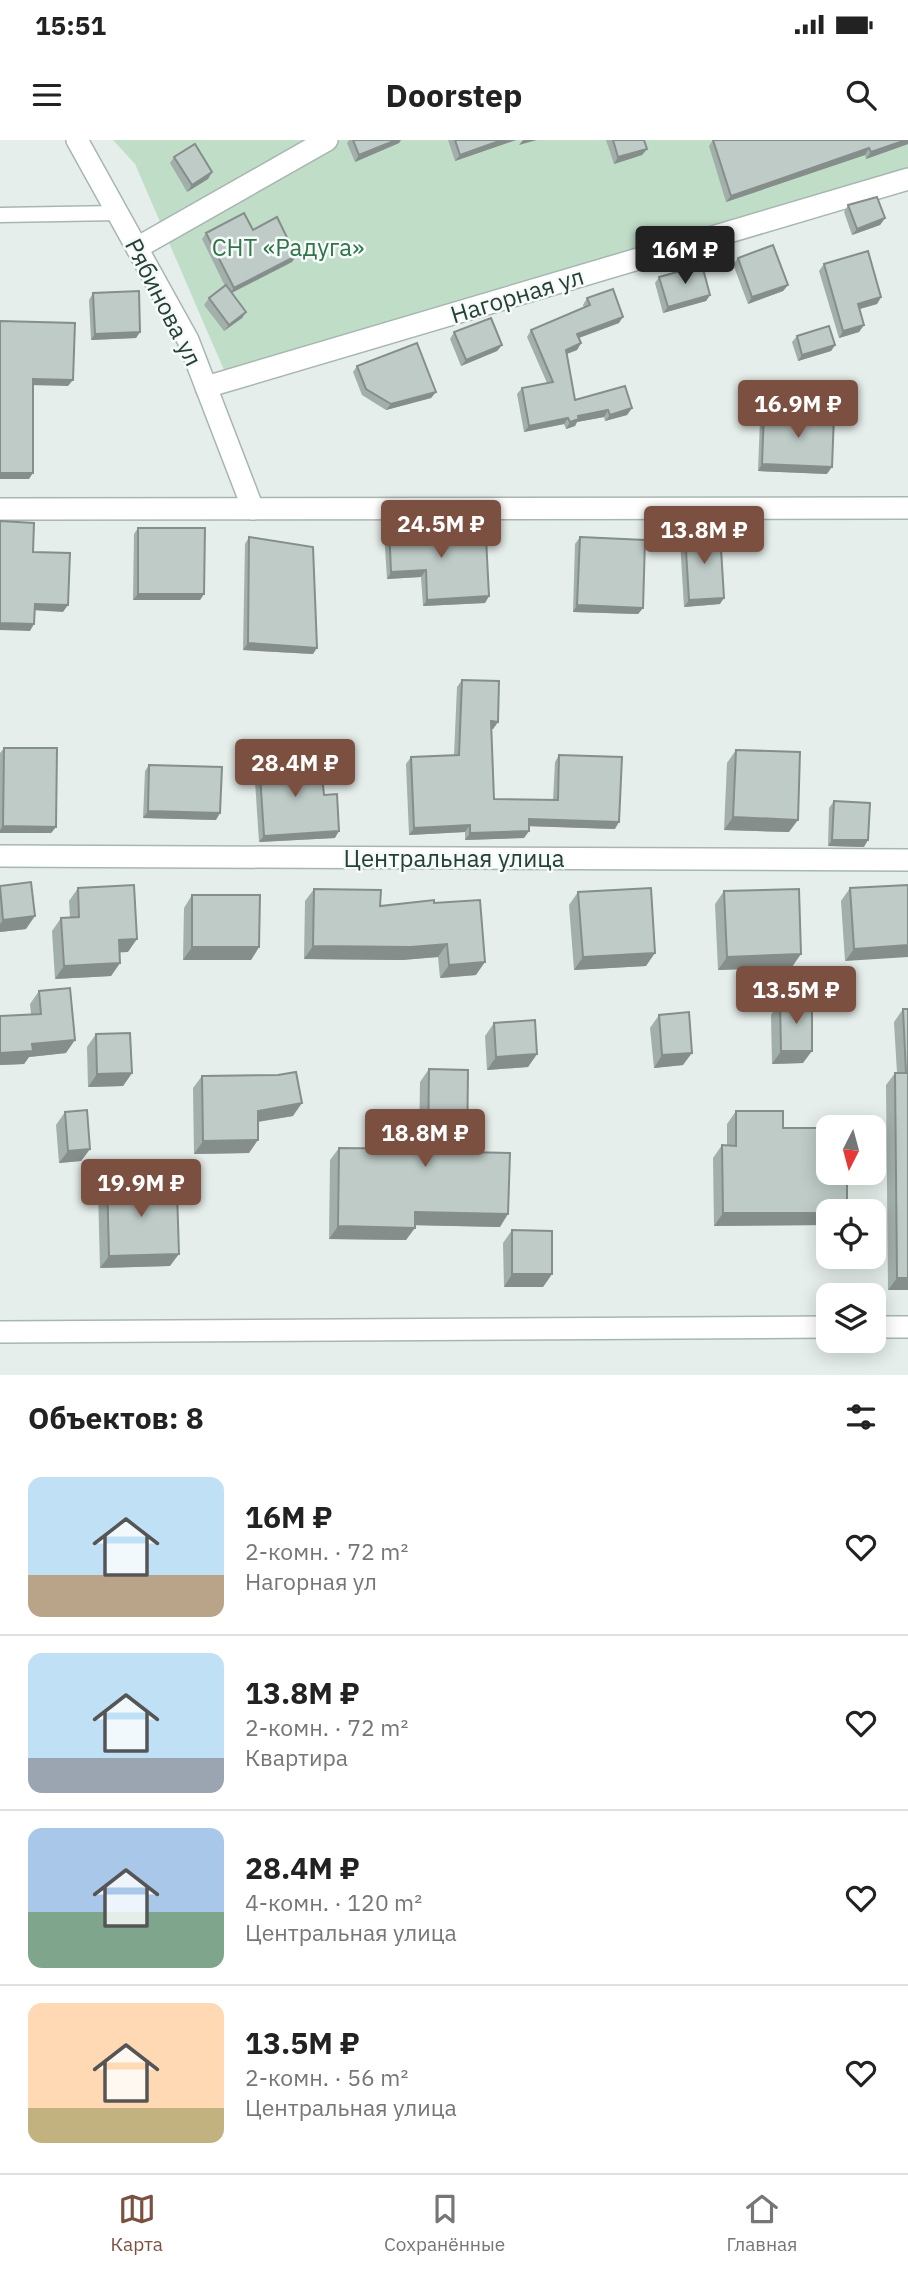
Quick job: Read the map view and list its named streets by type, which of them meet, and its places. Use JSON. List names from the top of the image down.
{
  "streets": {
    "street": ["Нагорная ул", "Рябинова ул", "Центральная улица"]
  },
  "crossings": [
    ["Нагорная ул", "Рябинова ул"]
  ],
  "parks": ["СНТ «Радуга»"],
  "north": "bottom",
  "page": {
    "status": "15:51",
    "header": "Doorstep",
    "price": [
      "16M ₽",
      "16.9M ₽",
      "24.5M ₽",
      "13.8M ₽",
      "28.4M ₽",
      "13.5M ₽",
      "18.8M ₽",
      "19.9M ₽"
    ],
    "heading": "Объектов: 8",
    "list": [
      {
        "name": "16M ₽",
        "note": "2-комн. · 72 m² · Нагорная ул"
      },
      {
        "name": "13.8M ₽",
        "note": "2-комн. · 72 m² · Квартира"
      },
      {
        "name": "28.4M ₽",
        "note": "4-комн. · 120 m² · Центральная улица"
      },
      {
        "name": "13.5M ₽",
        "note": "2-комн. · 56 m² · Центральная улица"
      }
    ],
    "tabs": ["Карта", "Сохранённые", "Главная"]
  }
}
